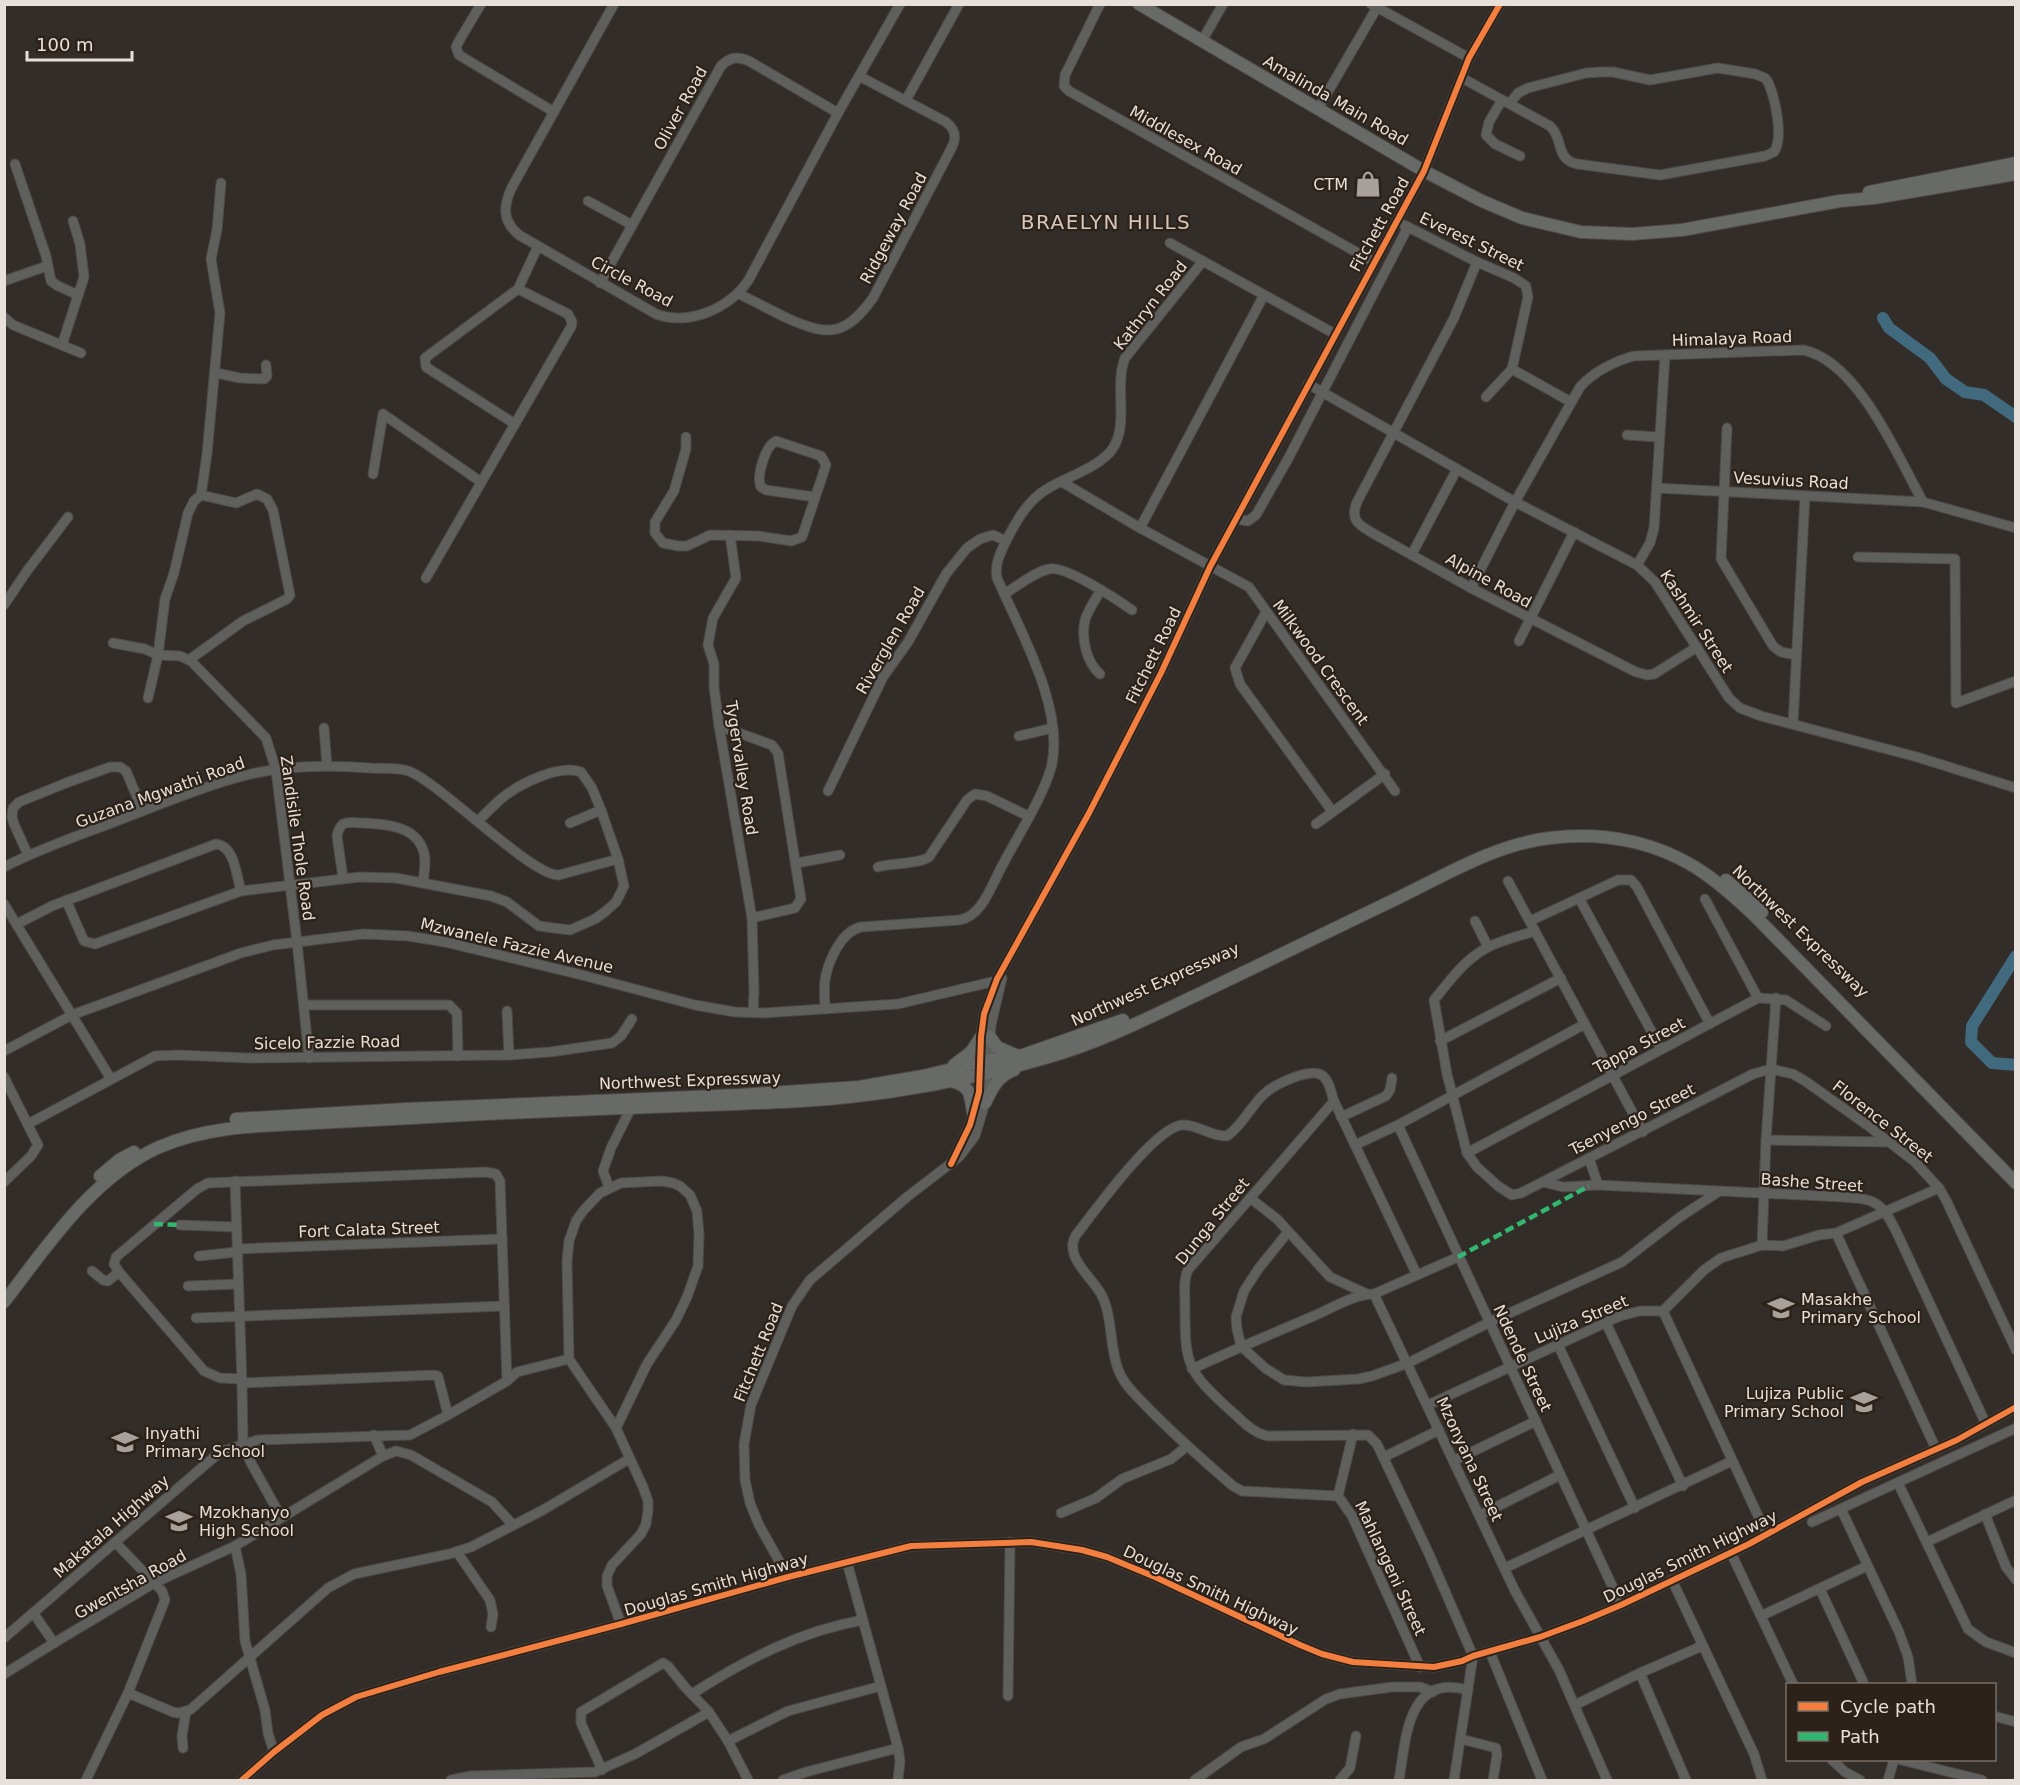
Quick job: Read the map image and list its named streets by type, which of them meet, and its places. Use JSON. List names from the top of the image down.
{
  "streets": {
    "main road": ["Amalinda Main Road", "Northwest Expressway"],
    "street": [
      "Oliver Road",
      "Middlesex Road",
      "Fitchett Road",
      "Ridgeway Road",
      "Everest Street",
      "Circle Road",
      "Kathryn Road",
      "Himalaya Road",
      "Vesuvius Road",
      "Alpine Road",
      "Kashmir Street",
      "Riverglen Road",
      "Milkwood Crescent",
      "Tygervalley Road",
      "Guzana Mgwathi Road",
      "Zandisile Thole Road",
      "Mzwanele Fazzie Avenue",
      "Sicelo Fazzie Road",
      "Tappa Street",
      "Tsenyengo Street",
      "Florence Street",
      "Bashe Street",
      "Dunga Street",
      "Fort Calata Street",
      "Lujiza Street",
      "Ndende Street",
      "Mzonyana Street",
      "Makatala Highway",
      "Douglas Smith Highway",
      "Mahlangeni Street",
      "Gwentsha Road"
    ]
  },
  "crossings": [
    ["Amalinda Main Road", "Fitchett Road"],
    ["Oliver Road", "Circle Road"],
    ["Middlesex Road", "Fitchett Road"],
    ["Fitchett Road", "Everest Street"],
    ["Fitchett Road", "Kashmir Street"],
    ["Fitchett Road", "Milkwood Crescent"],
    ["Fitchett Road", "Northwest Expressway"],
    ["Fitchett Road", "Mzwanele Fazzie Avenue"],
    ["Fitchett Road", "Douglas Smith Highway"],
    ["Ridgeway Road", "Circle Road"],
    ["Kathryn Road", "Riverglen Road"],
    ["Kathryn Road", "Milkwood Crescent"],
    ["Kathryn Road", "Mzwanele Fazzie Avenue"],
    ["Himalaya Road", "Vesuvius Road"],
    ["Himalaya Road", "Alpine Road"],
    ["Himalaya Road", "Kashmir Street"],
    ["Alpine Road", "Kashmir Street"],
    ["Tygervalley Road", "Mzwanele Fazzie Avenue"],
    ["Guzana Mgwathi Road", "Zandisile Thole Road"],
    ["Zandisile Thole Road", "Mzwanele Fazzie Avenue"],
    ["Zandisile Thole Road", "Sicelo Fazzie Road"],
    ["Tappa Street", "Tsenyengo Street"],
    ["Tsenyengo Street", "Florence Street"],
    ["Tsenyengo Street", "Bashe Street"],
    ["Dunga Street", "Douglas Smith Highway"],
    ["Dunga Street", "Mahlangeni Street"],
    ["Lujiza Street", "Ndende Street"],
    ["Lujiza Street", "Mzonyana Street"],
    ["Ndende Street", "Douglas Smith Highway"],
    ["Mzonyana Street", "Douglas Smith Highway"],
    ["Douglas Smith Highway", "Mahlangeni Street"]
  ],
  "districts": ["BRAELYN HILLS"],
  "places": {
    "shop": ["CTM"],
    "school or university": [
      "Masakhe Primary School",
      "Lujiza Public Primary School",
      "Inyathi Primary School",
      "Mzokhanyo High School"
    ]
  },
  "legend": ["Cycle path", "Path"],
  "scale_bar": "100 m"
}
